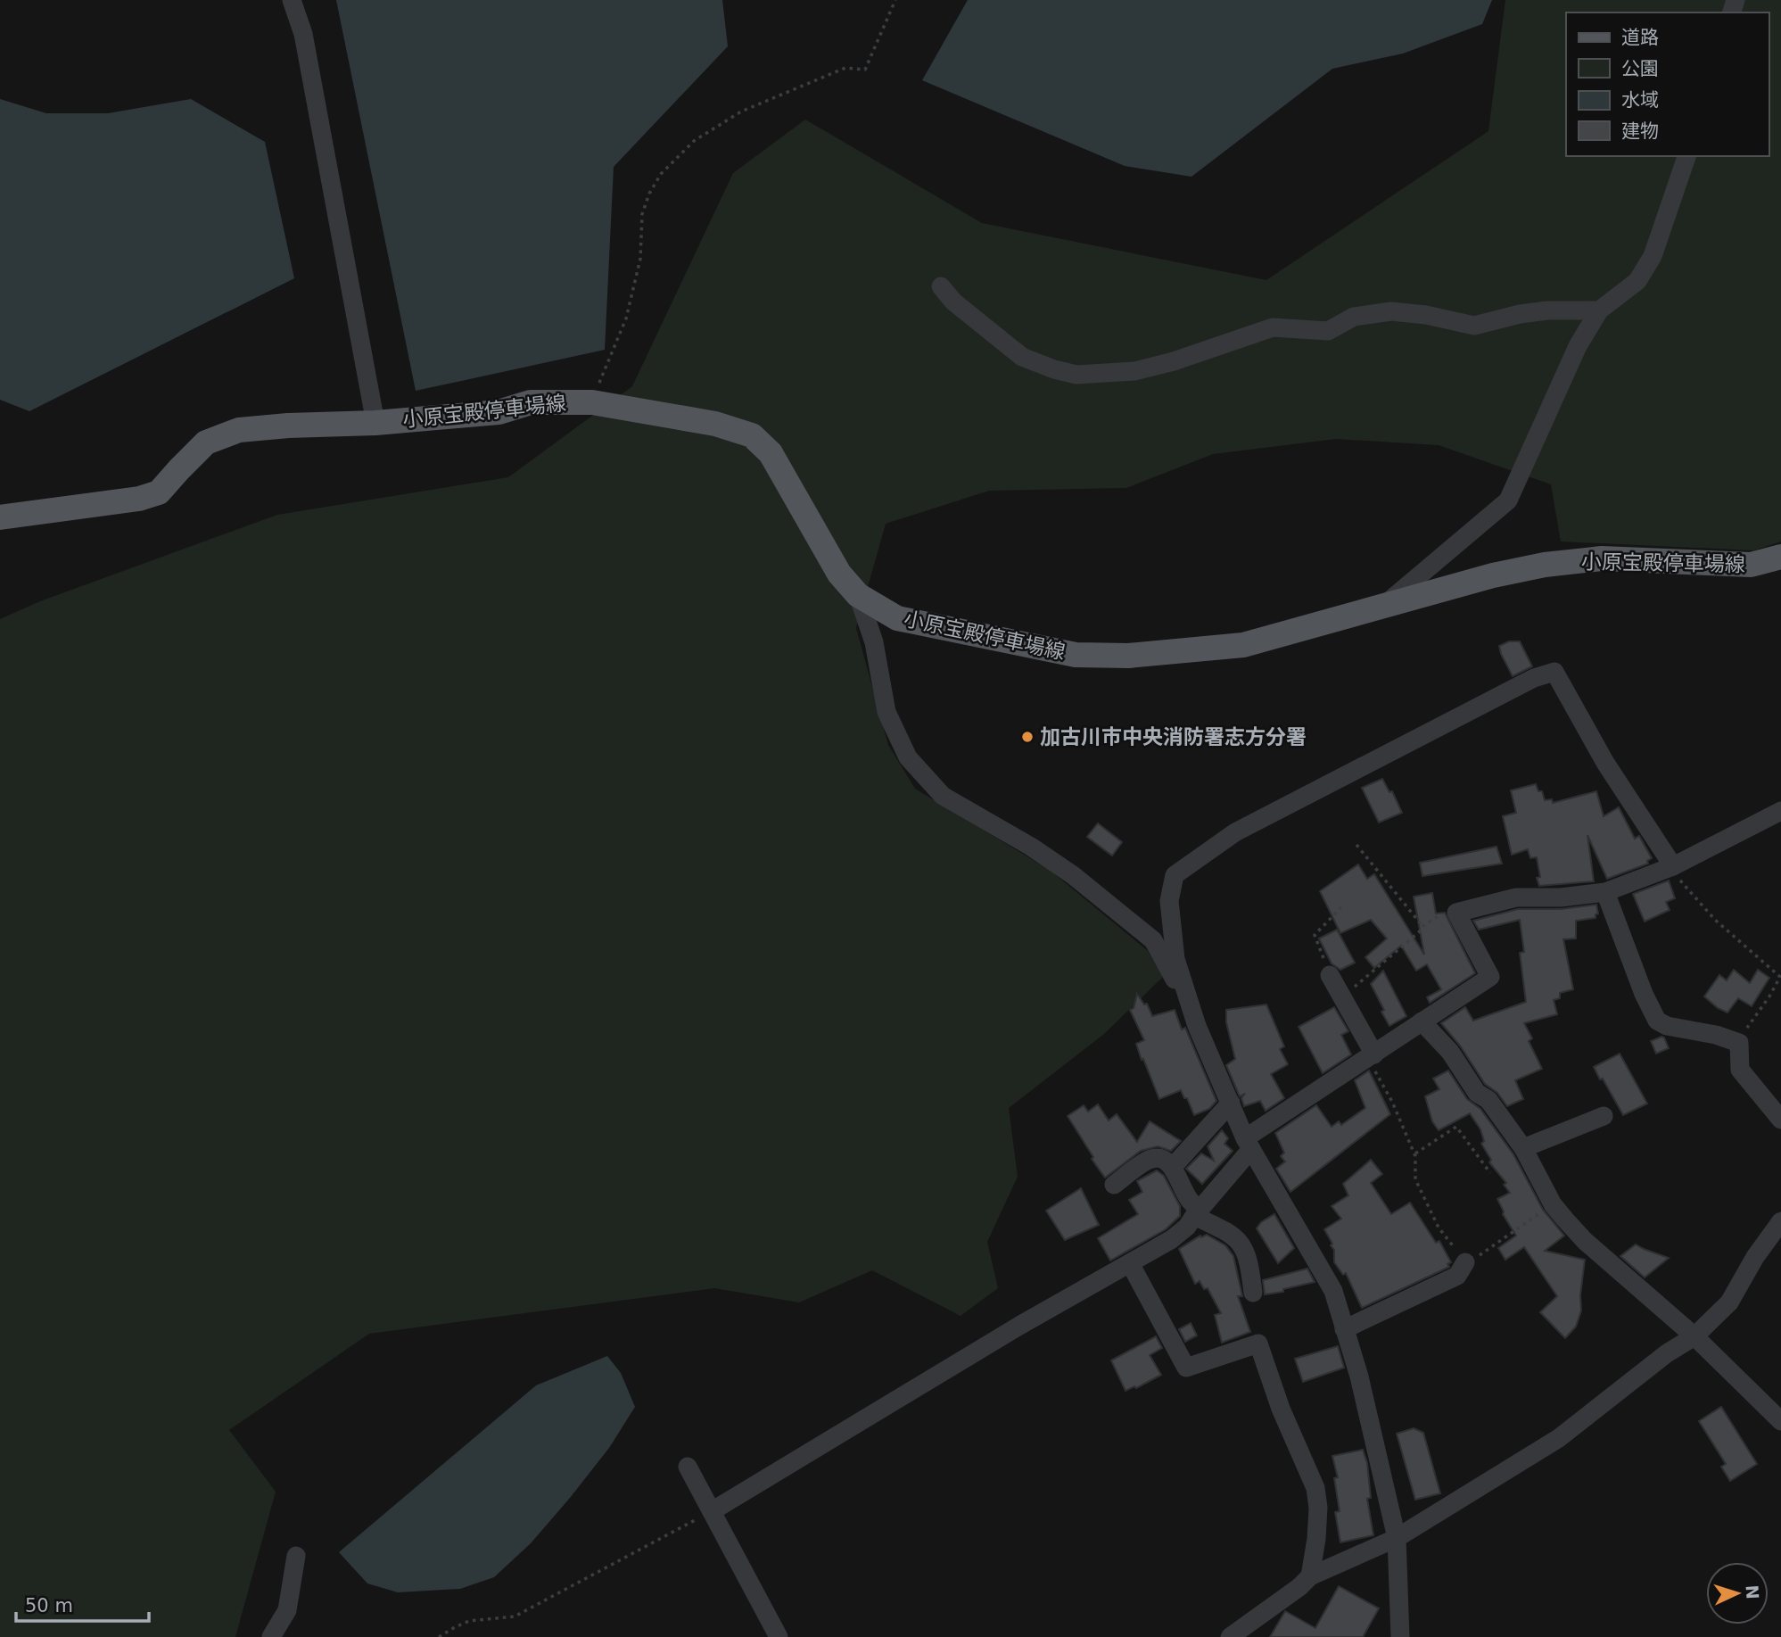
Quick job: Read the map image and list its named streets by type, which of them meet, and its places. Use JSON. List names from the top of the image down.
{
  "streets": {
    "main road": ["小原宝殿停車場線"]
  },
  "places": ["加古川市中央消防署志方分署"],
  "legend": [
    "道路",
    "公園",
    "水域",
    "建物"
  ],
  "scale_bar": "50 m",
  "north": "right"
}
